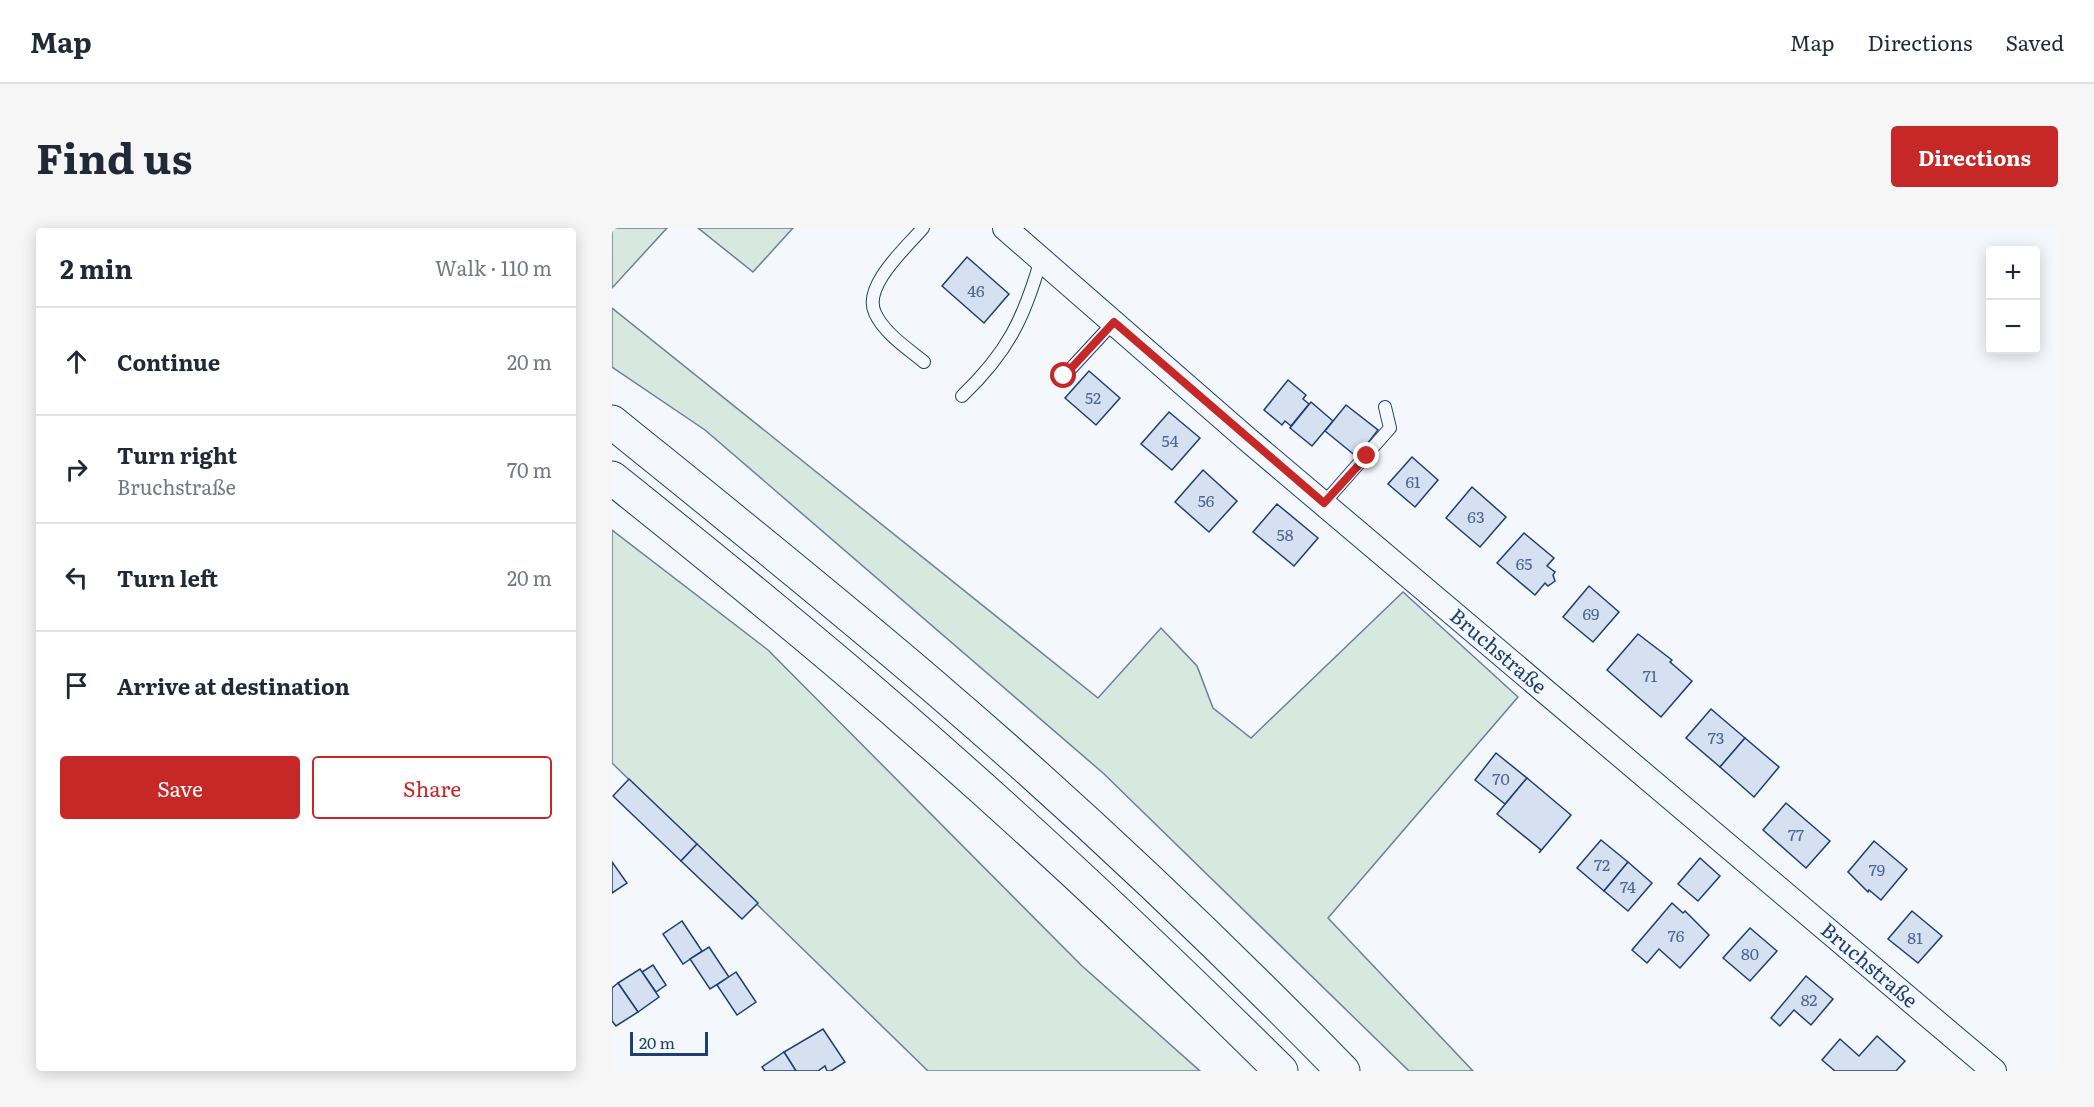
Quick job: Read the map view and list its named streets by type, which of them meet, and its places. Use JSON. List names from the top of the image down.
{
  "streets": {
    "street": ["Bruchstraße"]
  },
  "house_numbers": [
    "46",
    "52",
    "54",
    "61",
    "56",
    "63",
    "58",
    "65",
    "69",
    "71",
    "73",
    "70",
    "77",
    "72",
    "79",
    "74",
    "76",
    "81",
    "80",
    "82"
  ],
  "scale_bar": "20 m",
  "page": {
    "header": "Map",
    "nav": ["Map", "Directions", "Saved"],
    "title": "Find us",
    "buttons": [
      "Directions",
      ["Save", "Share"]
    ],
    "heading": ["2 min", "Walk · 110 m"],
    "map_buttons": ["+", "−"],
    "list": [
      ["Continue", "20 m"],
      ["Turn right", "Bruchstraße", "70 m"],
      ["Turn left", "20 m"],
      "Arrive at destination"
    ],
    "scale": "20 m"
  }
}
